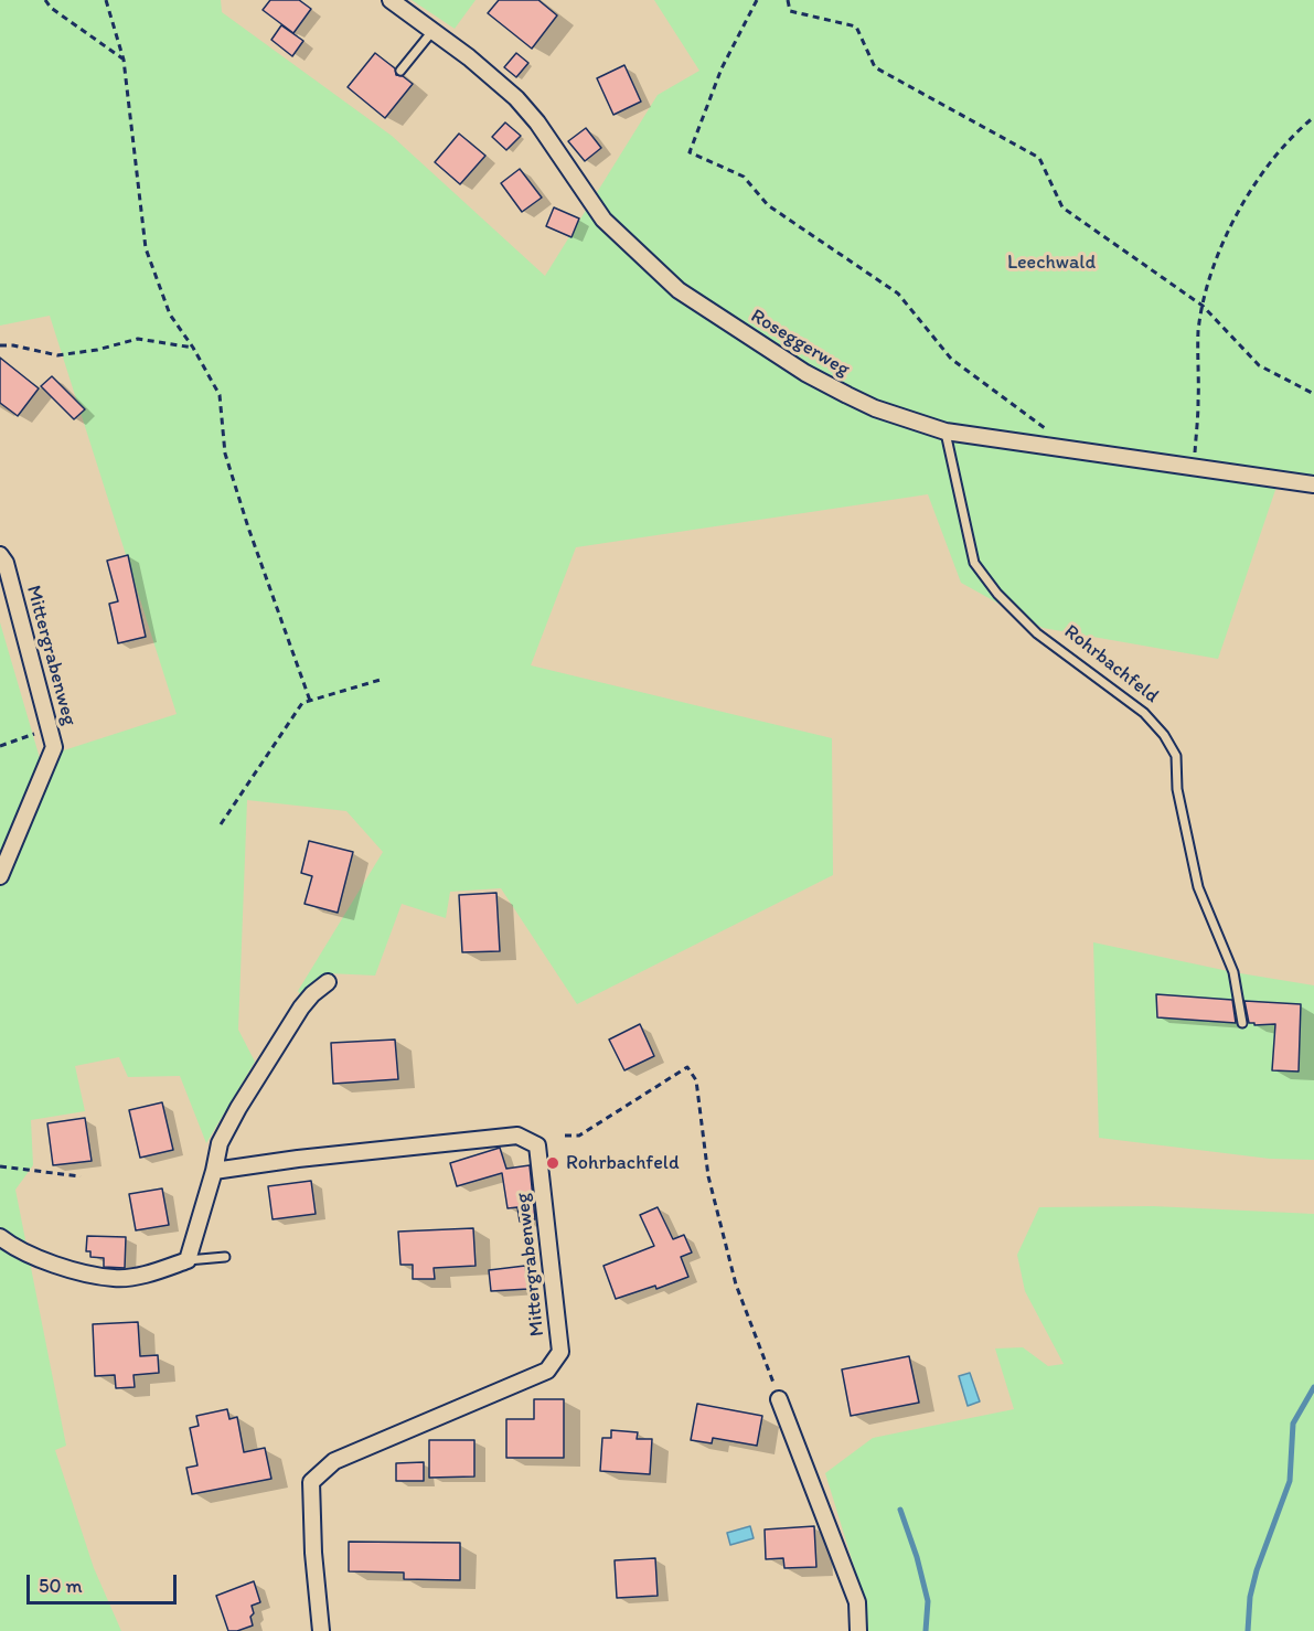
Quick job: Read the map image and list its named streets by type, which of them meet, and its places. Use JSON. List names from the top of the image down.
{
  "streets": {
    "street": ["Roseggerweg", "Mittergrabenweg"],
    "lane": ["Rohrbachfeld"]
  },
  "crossings": [
    ["Roseggerweg", "Rohrbachfeld"]
  ],
  "parks": ["Leechwald"],
  "places": ["Rohrbachfeld"],
  "scale_bar": "50 m"
}
